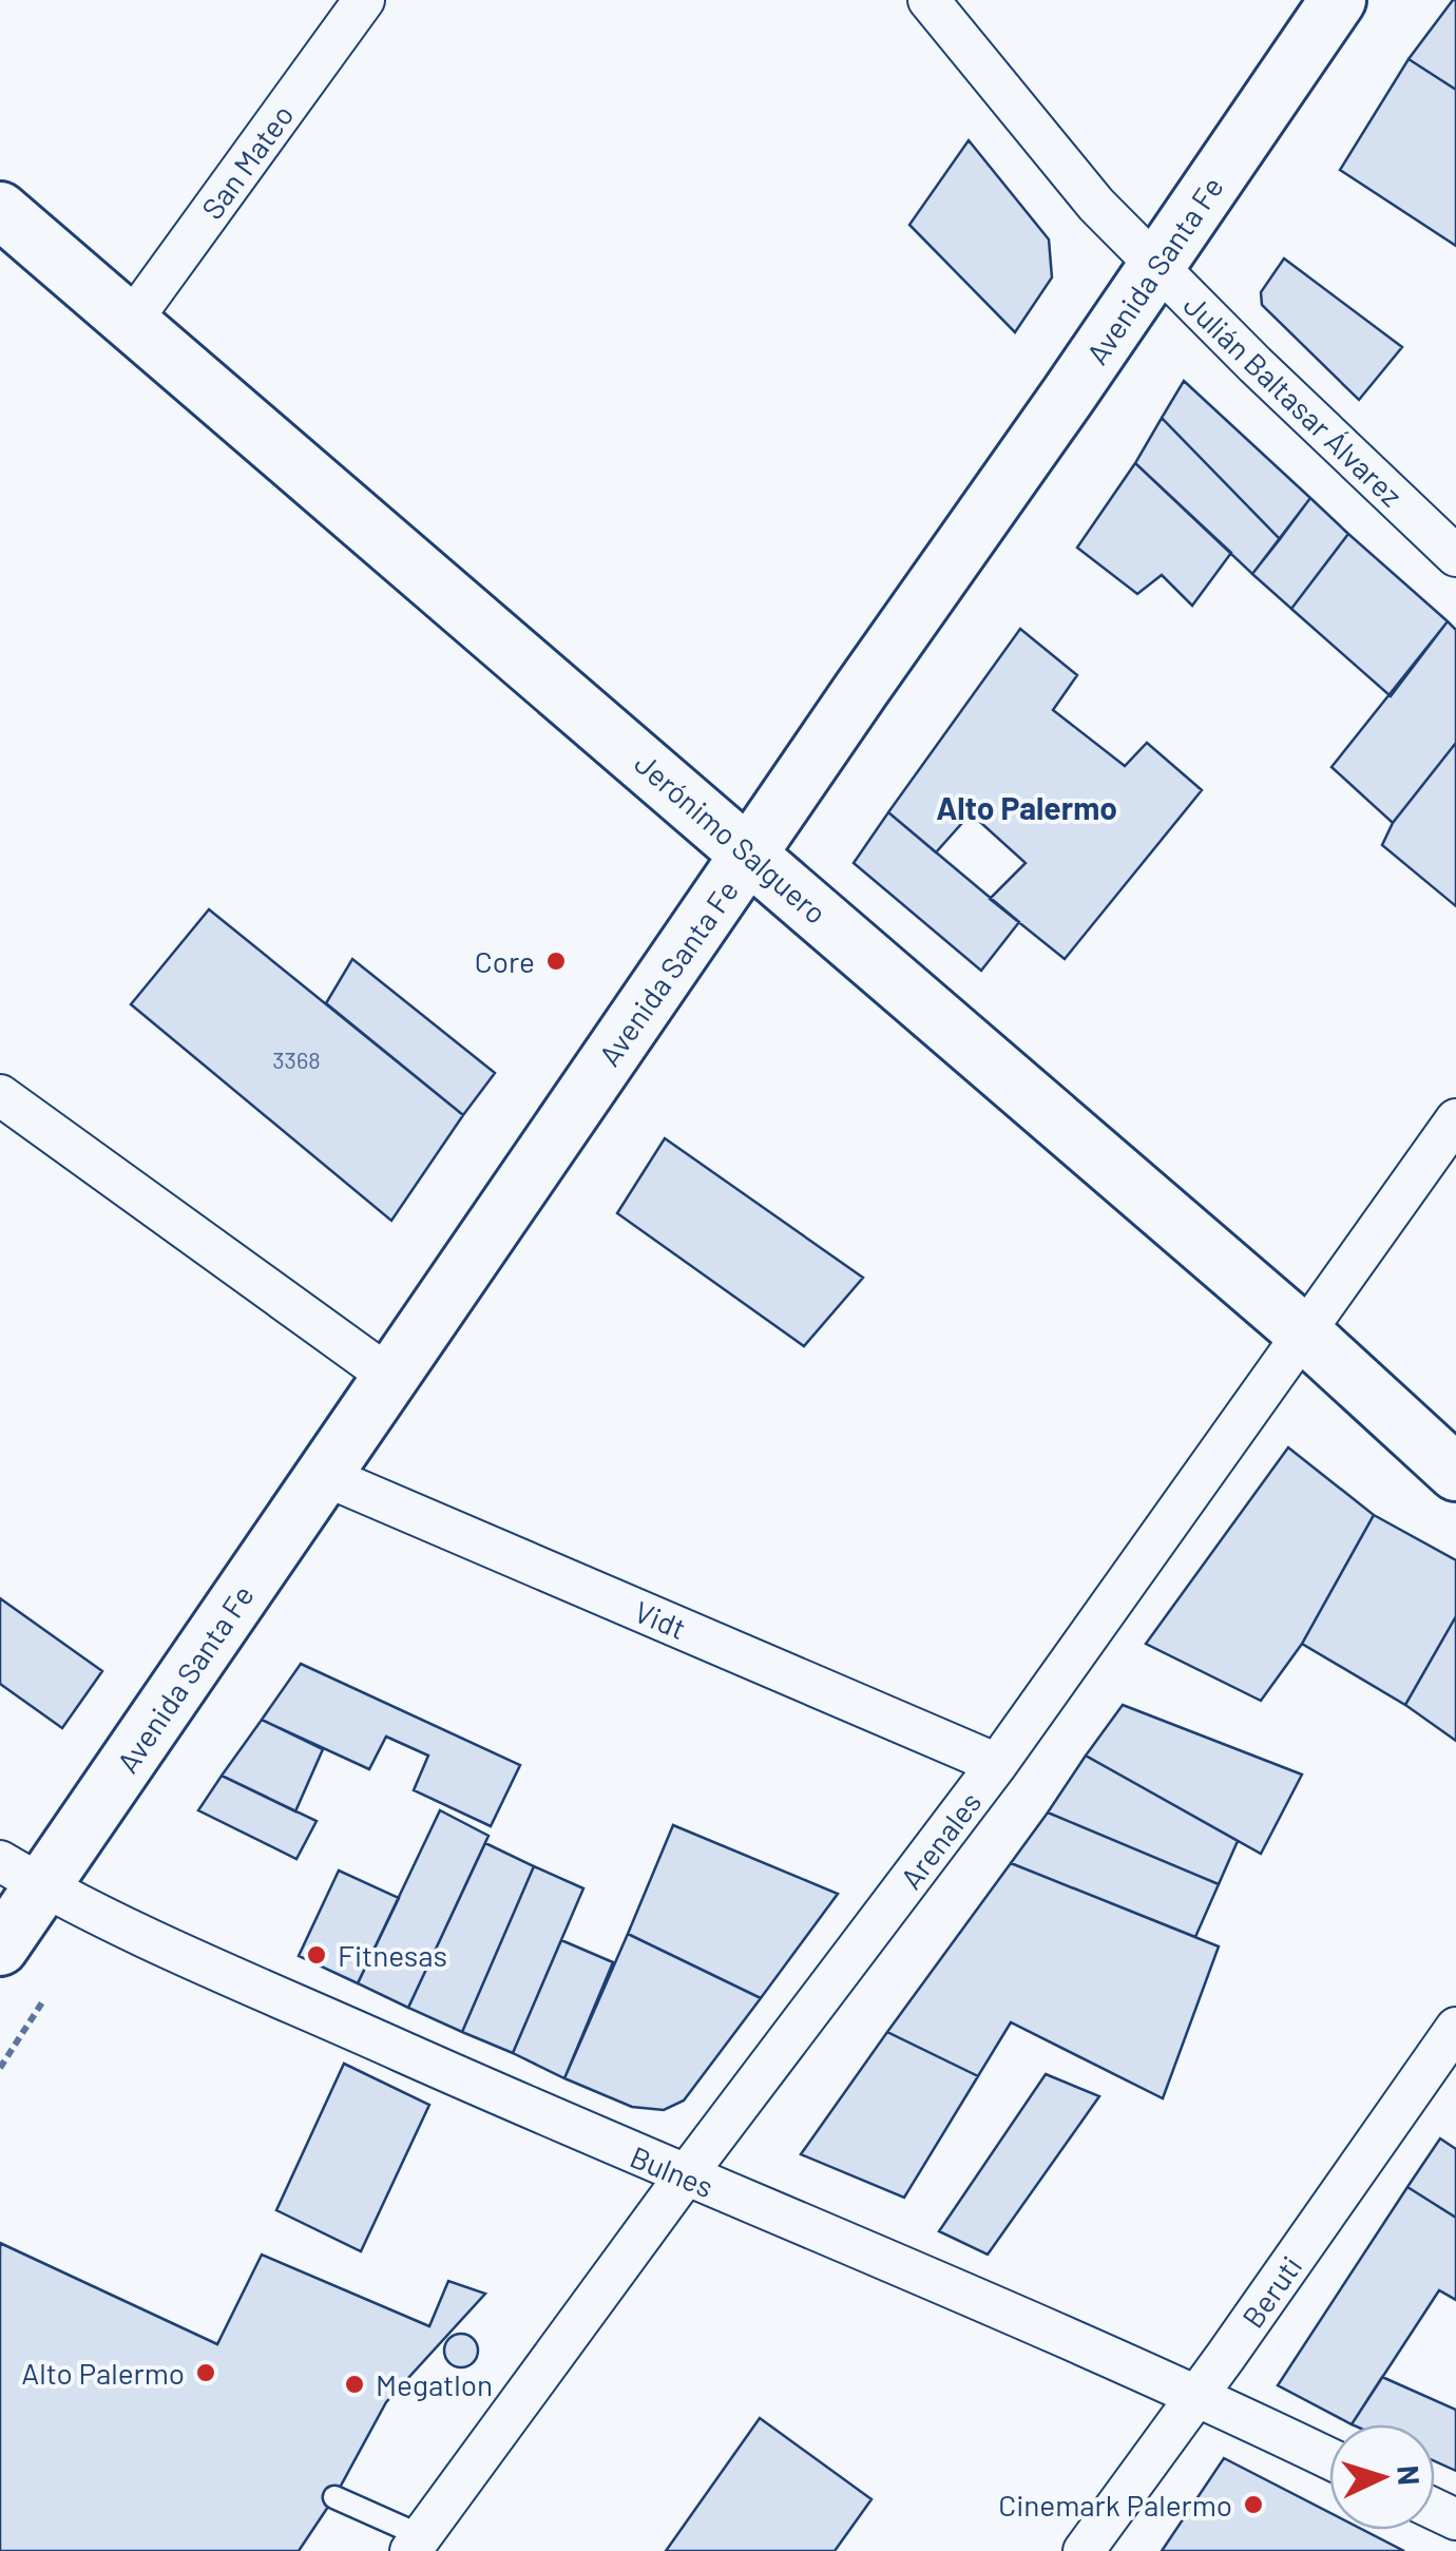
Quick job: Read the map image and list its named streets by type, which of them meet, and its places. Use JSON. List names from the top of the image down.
{
  "streets": {
    "main road": ["Avenida Santa Fe", "Jerónimo Salguero"],
    "street": [
      "San Mateo",
      "Julián Baltasar Álvarez",
      "Vidt",
      "Arenales",
      "Bulnes",
      "Beruti"
    ]
  },
  "crossings": [
    ["San Mateo", "Jerónimo Salguero"],
    ["Avenida Santa Fe", "Julián Baltasar Álvarez"],
    ["Avenida Santa Fe", "Jerónimo Salguero"],
    ["Avenida Santa Fe", "Vidt"],
    ["Avenida Santa Fe", "Bulnes"],
    ["Jerónimo Salguero", "Arenales"],
    ["Vidt", "Arenales"],
    ["Arenales", "Bulnes"],
    ["Bulnes", "Beruti"]
  ],
  "districts": ["Alto Palermo"],
  "places": [
    "Core",
    "Fitnesas",
    "Alto Palermo",
    "Megatlon",
    "Cinemark Palermo"
  ],
  "house_numbers": ["3368"],
  "north": "right"
}
